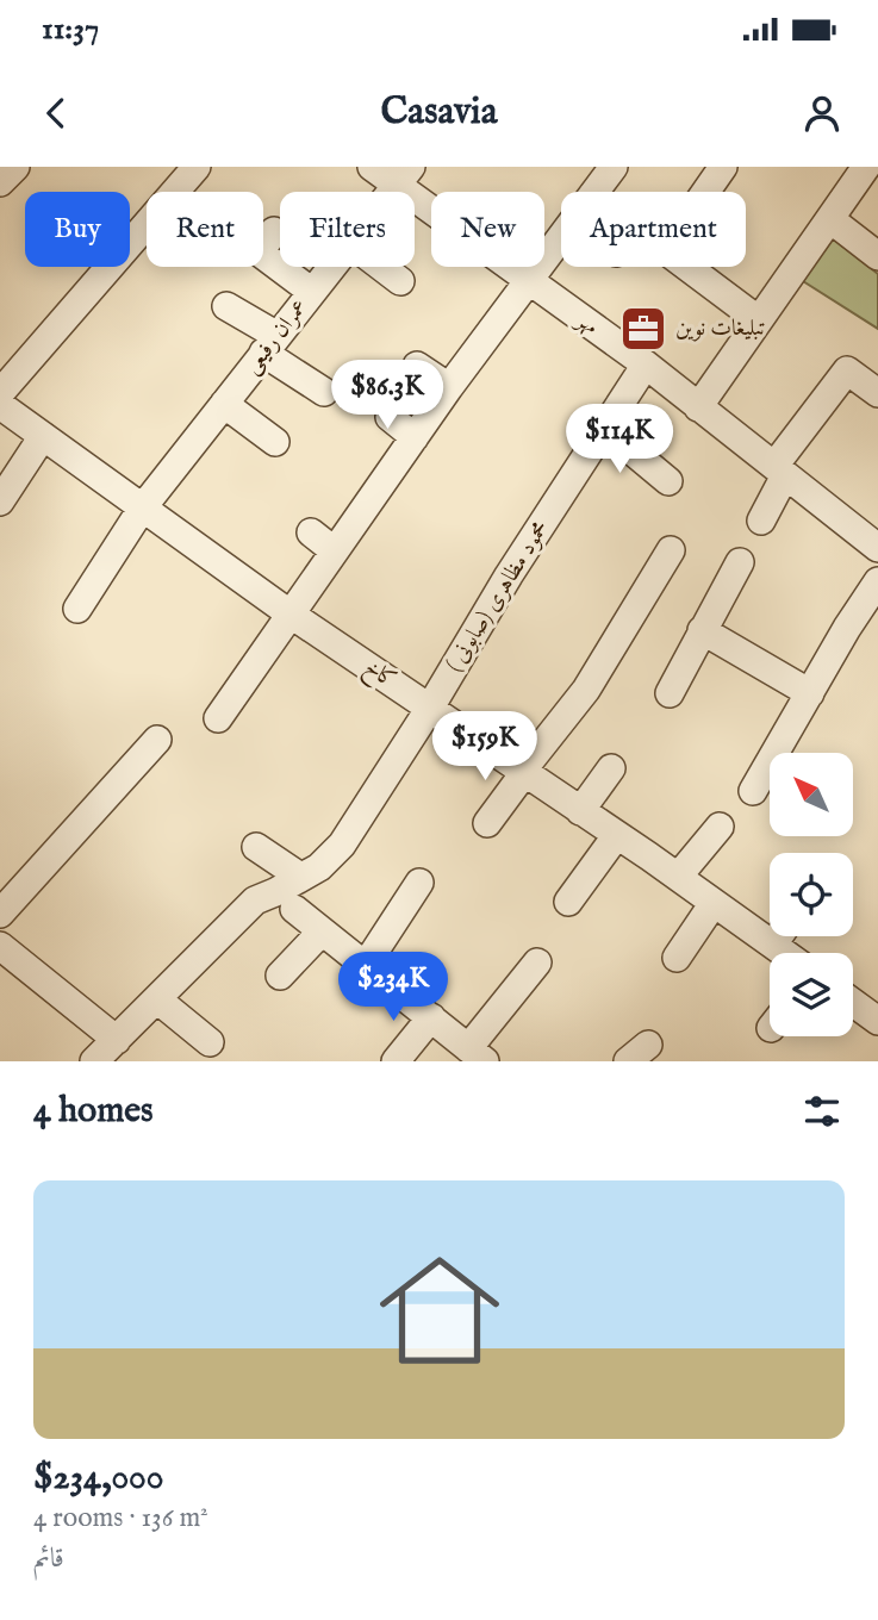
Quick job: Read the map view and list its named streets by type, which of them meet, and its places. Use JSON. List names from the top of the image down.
{
  "streets": {
    "street": [
      "مهر",
      "عمران رفیعی",
      "محمود مظاهری (صابونی )",
      "کاخ"
    ]
  },
  "crossings": [
    ["مهر", "محمود مظاهری (صابونی )"],
    ["عمران رفیعی", "کاخ"],
    ["محمود مظاهری (صابونی )", "کاخ"]
  ],
  "places": {
    "office": ["تبلیغات نوین"]
  },
  "north": "top left",
  "page": {
    "status": "11:37",
    "header": "Casavia",
    "chip": [
      "Buy",
      "Rent",
      "Filters",
      "New",
      "Apartment"
    ],
    "price": [
      "$86.3K",
      "$114K",
      "$159K",
      "$234K"
    ],
    "heading": "4 homes",
    "list": [
      {
        "name": "$234,000",
        "note": "4 rooms · 136 m² · قائم"
      }
    ]
  }
}
